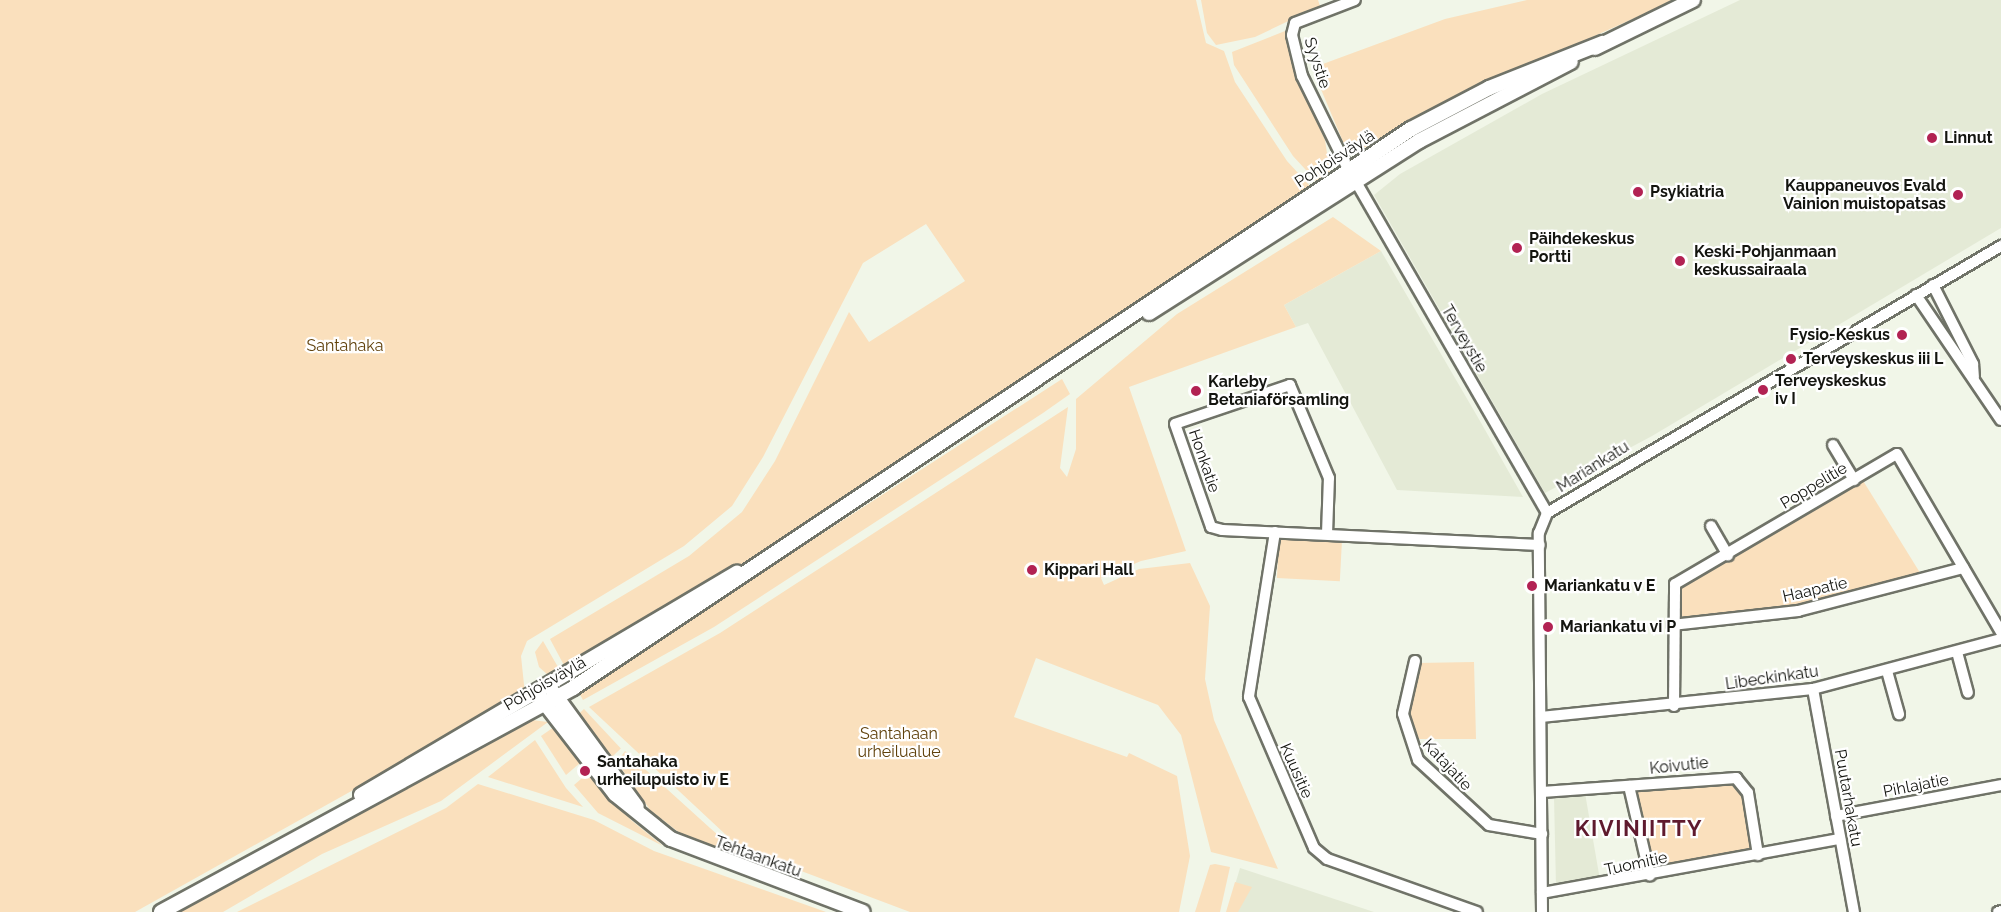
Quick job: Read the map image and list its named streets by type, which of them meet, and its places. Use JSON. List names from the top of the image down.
{
  "streets": {
    "main road": ["Pohjoisväylä", "Tehtaankatu"],
    "street": [
      "Syystie",
      "Terveystie",
      "Honkatie",
      "Mariankatu",
      "Poppelitie",
      "Haapatie",
      "Libeckinkatu",
      "Katajatie",
      "Koivutie",
      "Kuusitie",
      "Pihlajatie",
      "Puutarhakatu",
      "Tuomitie"
    ]
  },
  "crossings": [
    ["Syystie", "Pohjoisväylä"],
    ["Syystie", "Terveystie"],
    ["Pohjoisväylä", "Terveystie"],
    ["Pohjoisväylä", "Tehtaankatu"],
    ["Terveystie", "Mariankatu"],
    ["Honkatie", "Mariankatu"],
    ["Honkatie", "Kuusitie"],
    ["Mariankatu", "Libeckinkatu"],
    ["Mariankatu", "Katajatie"],
    ["Mariankatu", "Koivutie"],
    ["Mariankatu", "Tuomitie"],
    ["Poppelitie", "Haapatie"],
    ["Poppelitie", "Libeckinkatu"],
    ["Libeckinkatu", "Puutarhakatu"],
    ["Koivutie", "Tuomitie"],
    ["Pihlajatie", "Puutarhakatu"],
    ["Puutarhakatu", "Tuomitie"]
  ],
  "districts": ["KIVINIITTY"],
  "parks": ["Santahaka", "Santahaan urheilualue"],
  "places": [
    "Linnut",
    "Psykiatria",
    "Kauppaneuvos Evald Vainion muistopatsas",
    "Päihdekeskus Portti",
    "Keski-Pohjanmaan keskussairaala",
    "Fysio-Keskus",
    "Terveyskeskus iii L",
    "Terveyskeskus iv I",
    "Karleby Betaniaförsamling",
    "Kippari Hall",
    "Mariankatu v E",
    "Mariankatu vi P",
    "Santahaka urheilupuisto iv E"
  ]
}
